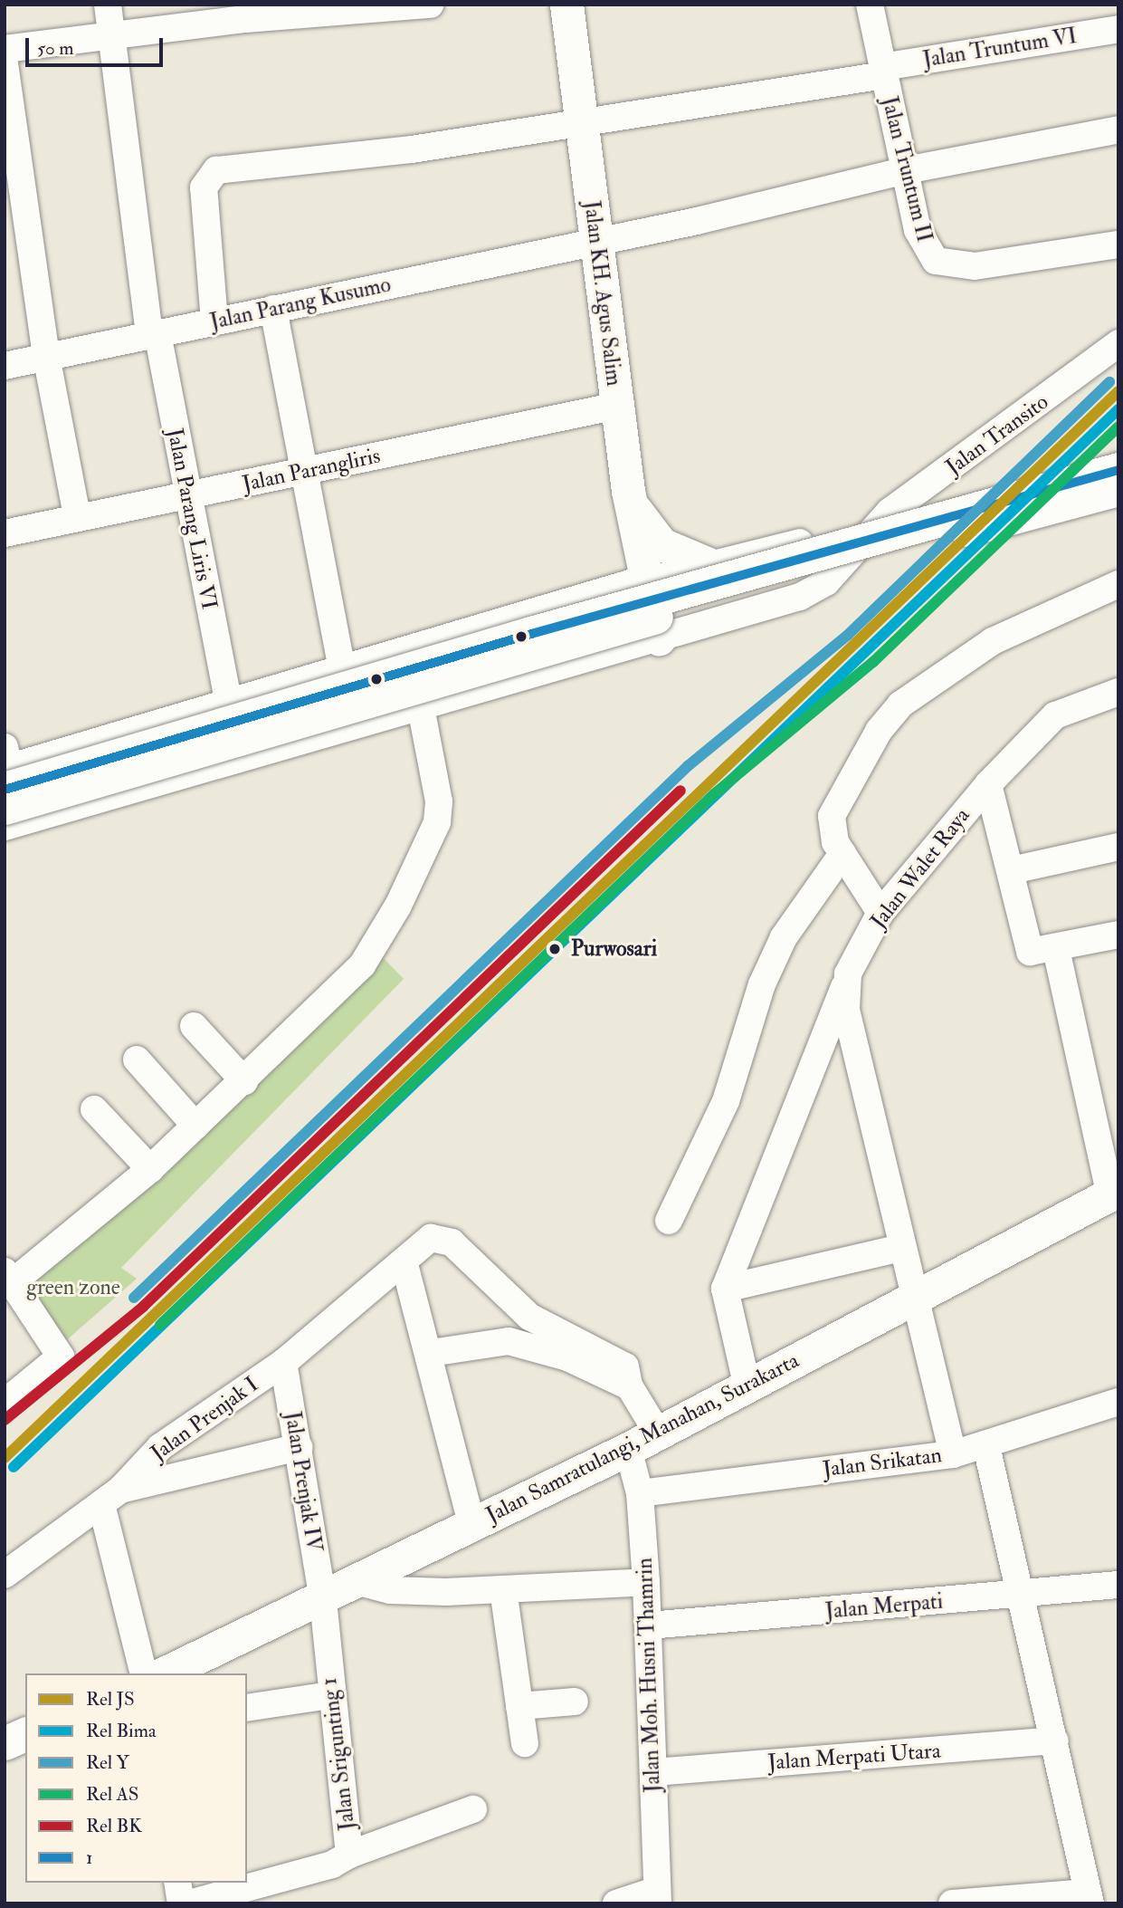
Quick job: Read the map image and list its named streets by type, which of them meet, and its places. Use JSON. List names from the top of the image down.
{
  "streets": {
    "main road": ["Jalan KH. Agus Salim", "Jalan Samratulangi, Manahan, Surakarta"],
    "street": [
      "Jalan Truntum VI",
      "Jalan Truntum II",
      "Jalan Parang Kusumo",
      "Jalan Transito",
      "Jalan Parangliris",
      "Jalan Parang Liris VI",
      "Jalan Walet Raya",
      "Jalan Prenjak I",
      "Jalan Srikatan",
      "Jalan Prenjak IV",
      "Jalan Merpati",
      "Jalan Moh. Husni Thamrin",
      "Jalan Srigunting 1",
      "Jalan Merpati Utara"
    ]
  },
  "crossings": [
    ["Jalan Truntum VI", "Jalan Truntum II"],
    ["Jalan Truntum VI", "Jalan KH. Agus Salim"],
    ["Jalan Truntum VI", "Jalan Parang Kusumo"],
    ["Jalan Truntum II", "Jalan Parang Kusumo"],
    ["Jalan KH. Agus Salim", "Jalan Parang Kusumo"],
    ["Jalan KH. Agus Salim", "Jalan Parangliris"],
    ["Jalan Parang Kusumo", "Jalan Parang Liris VI"],
    ["Jalan Parangliris", "Jalan Parang Liris VI"],
    ["Jalan Prenjak I", "Jalan Prenjak IV"],
    ["Jalan Samratulangi, Manahan, Surakarta", "Jalan Prenjak IV"],
    ["Jalan Samratulangi, Manahan, Surakarta", "Jalan Moh. Husni Thamrin"],
    ["Jalan Samratulangi, Manahan, Surakarta", "Jalan Srigunting 1"],
    ["Jalan Srikatan", "Jalan Moh. Husni Thamrin"],
    ["Jalan Prenjak IV", "Jalan Srigunting 1"],
    ["Jalan Merpati", "Jalan Moh. Husni Thamrin"],
    ["Jalan Moh. Husni Thamrin", "Jalan Merpati Utara"]
  ],
  "parks": ["green zone"],
  "places": ["Purwosari"],
  "lines": [
    "rail line Y",
    "rail line JS",
    "rail line Bima",
    "rail line AS",
    "transit line 1",
    "rail line BK"
  ],
  "legend": [
    "Rel JS",
    "Rel Bima",
    "Rel Y",
    "Rel AS",
    "Rel BK",
    "1"
  ],
  "scale_bar": "50 m"
}
